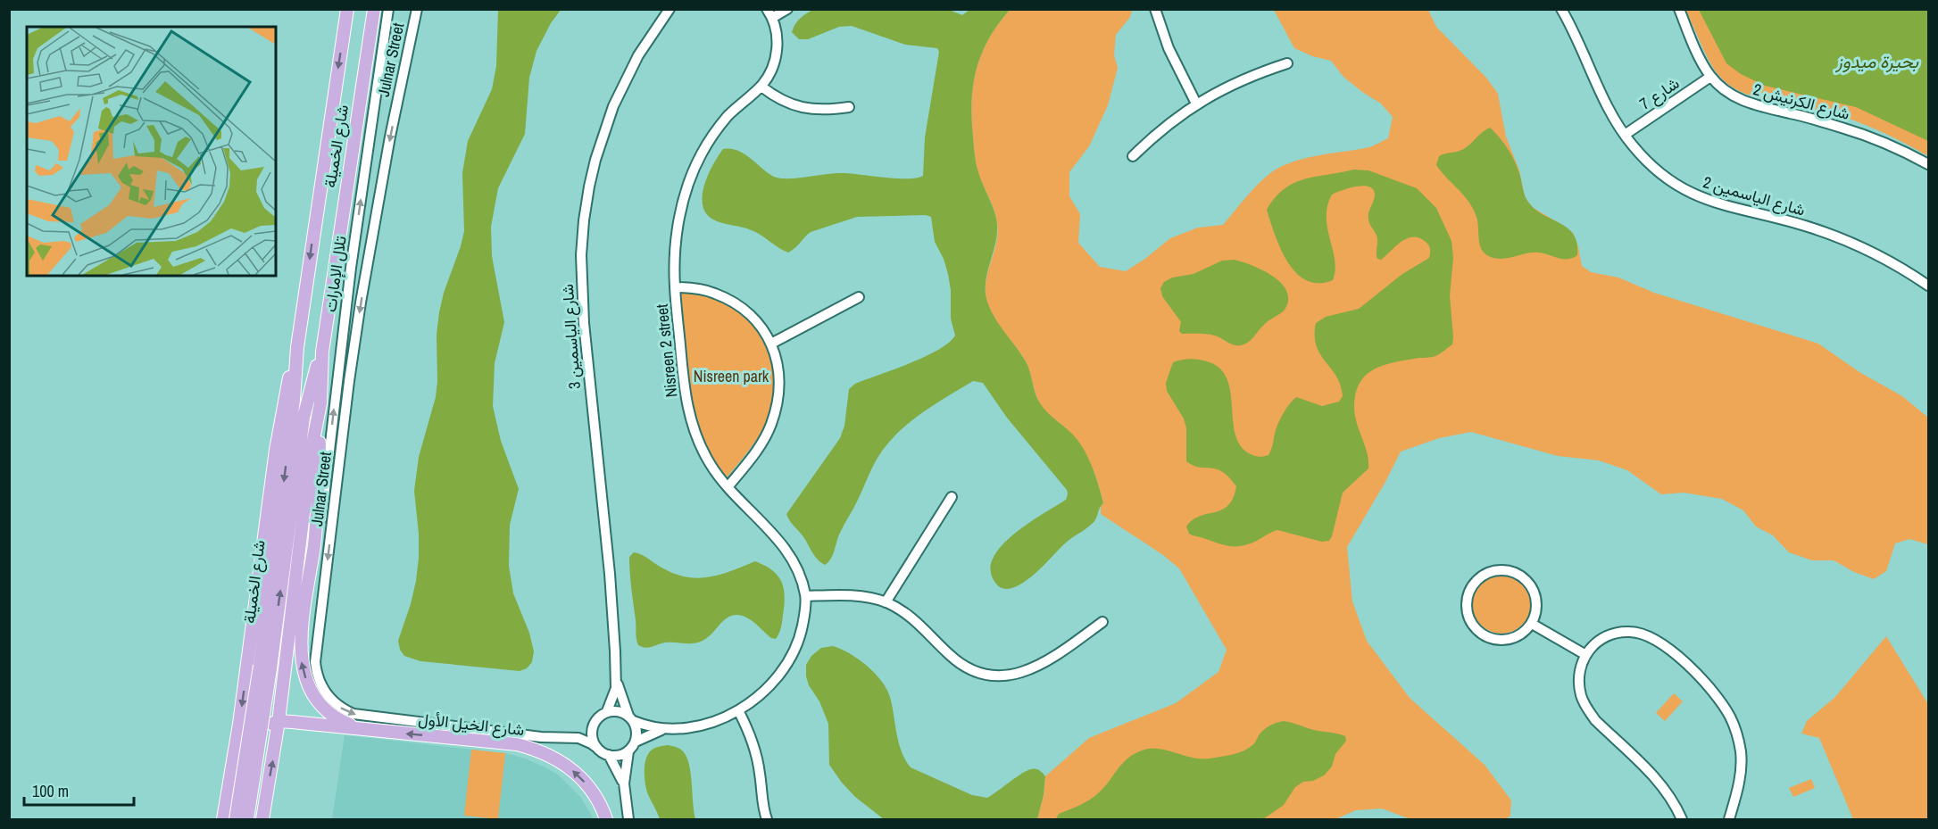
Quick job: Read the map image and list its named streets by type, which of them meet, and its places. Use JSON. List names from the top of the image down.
{
  "streets": {
    "main road": ["شارع الخميلة", "شارع الخيل الأول"],
    "street": [
      "Julnar Street",
      "شارع 7",
      "شارع الكرنيش 2",
      "شارع الياسمين 2",
      "تلال الإمارات",
      "شارع الياسمين 3",
      "Nisreen 2 street"
    ]
  },
  "crossings": [
    ["Julnar Street", "شارع الياسمين 3"],
    ["Julnar Street", "Nisreen 2 street"],
    ["شارع 7", "شارع الكرنيش 2"],
    ["شارع 7", "شارع الياسمين 2"],
    ["شارع الخميلة", "شارع الخيل الأول"],
    ["شارع الياسمين 3", "Nisreen 2 street"]
  ],
  "one_way": ["تلال الإمارات", "شارع الخيل الأول"],
  "water": ["بحيرة ميدوز"],
  "parks": ["Nisreen park"],
  "scale_bar": "100 m"
}
